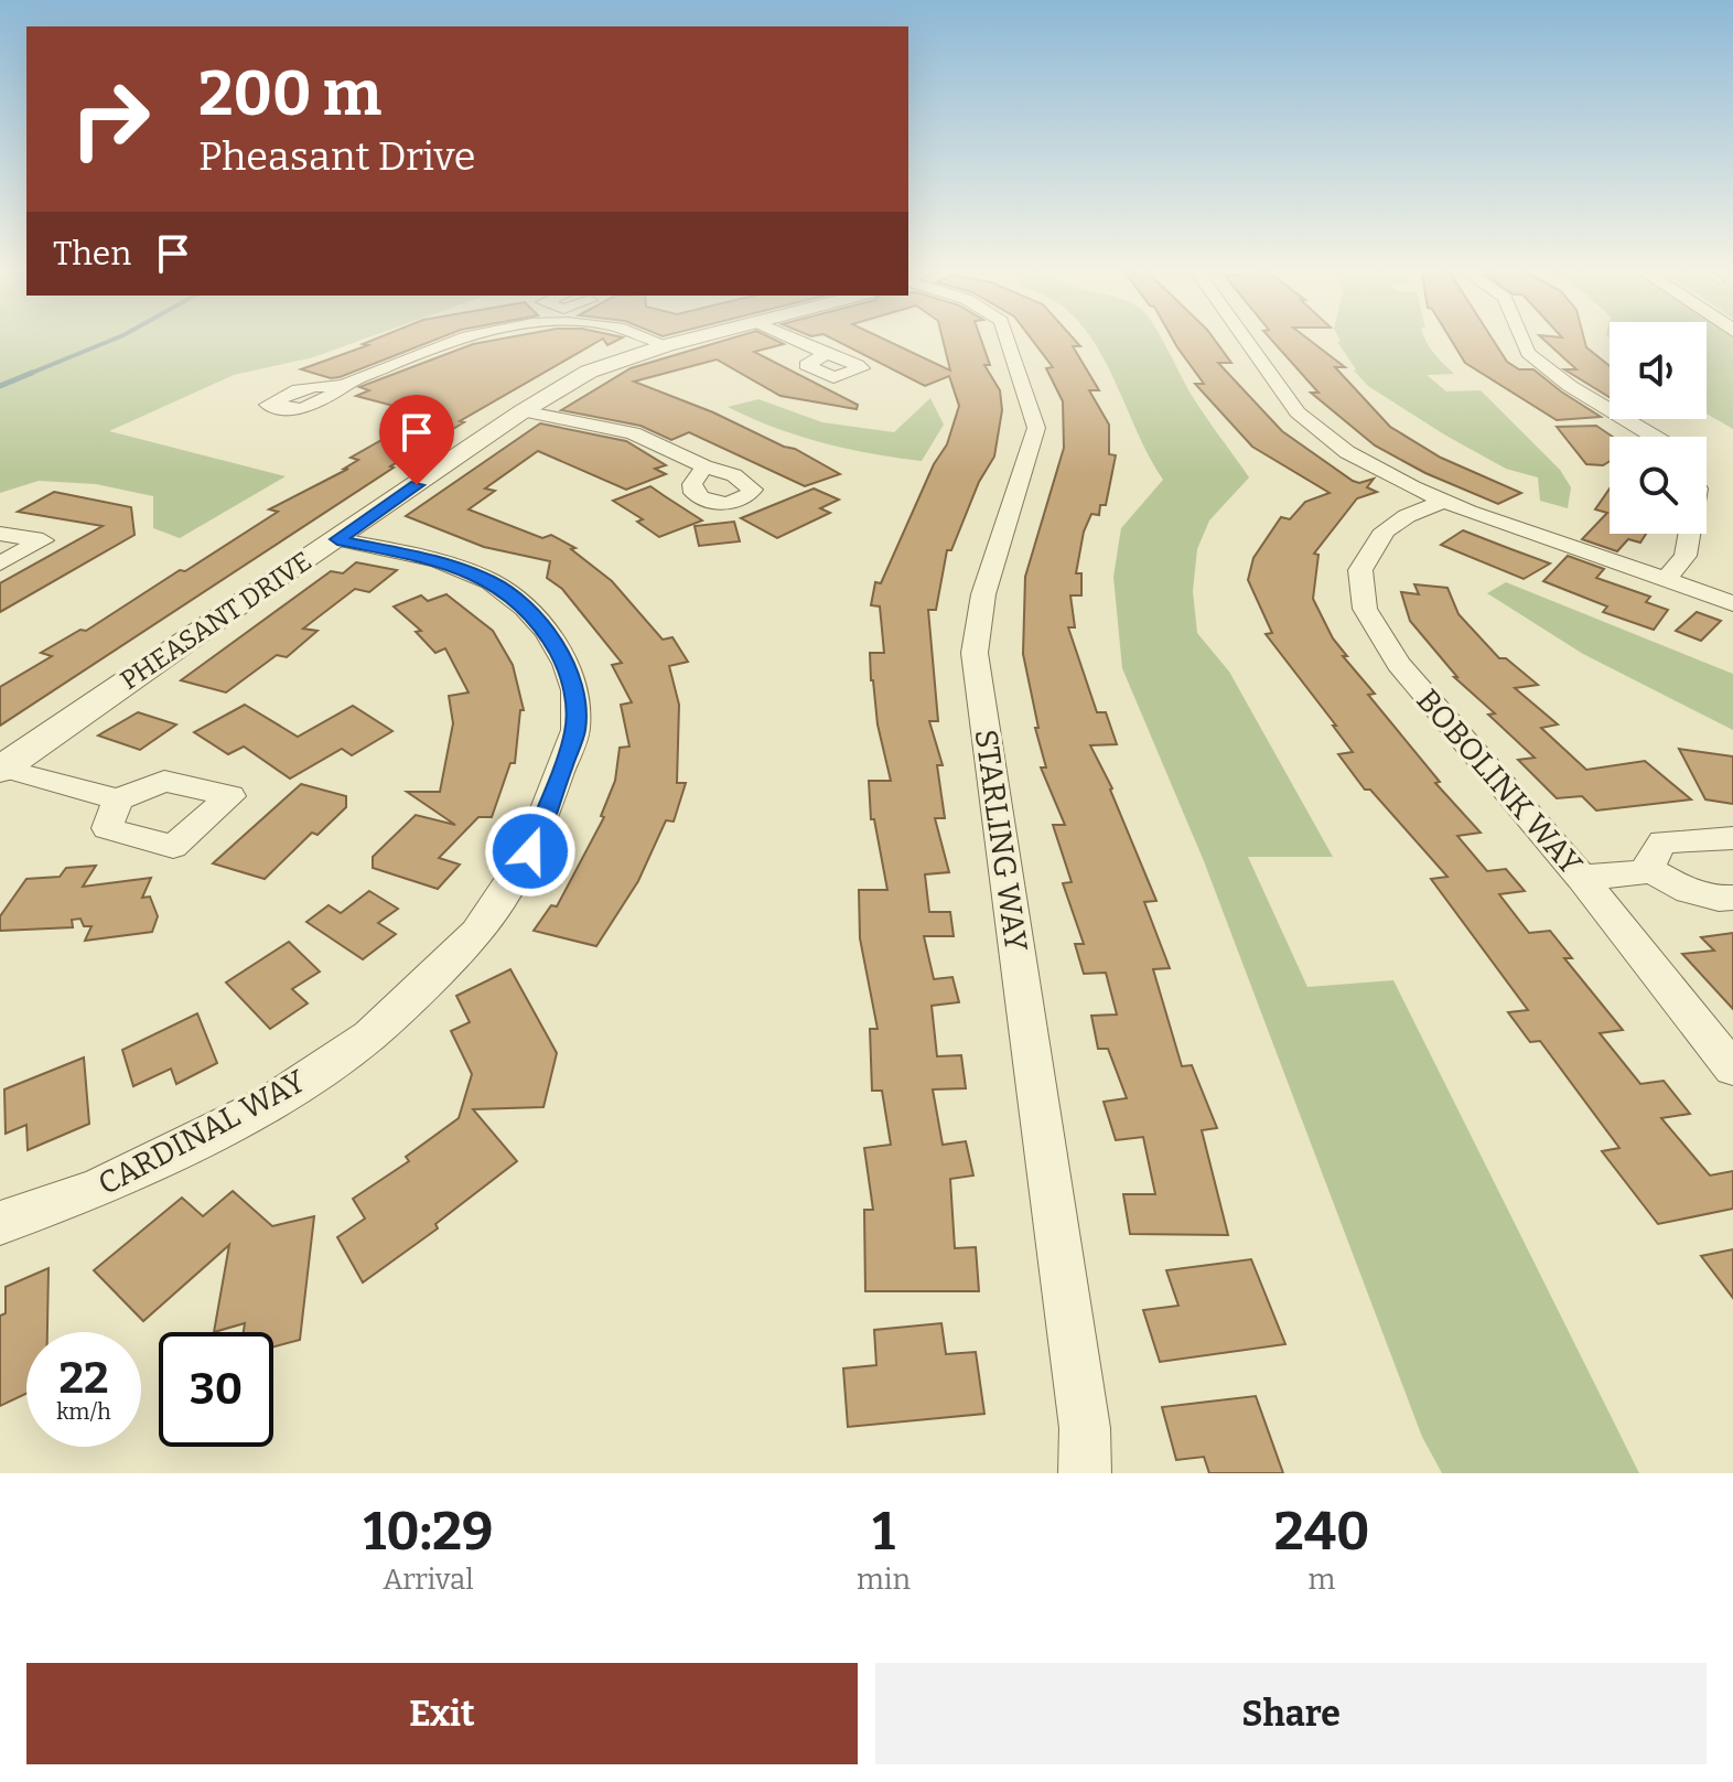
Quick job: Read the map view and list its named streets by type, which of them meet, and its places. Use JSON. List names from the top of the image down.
{
  "streets": {
    "street": [
      "PHEASANT DRIVE",
      "BOBOLINK WAY",
      "STARLING WAY",
      "CARDINAL WAY"
    ]
  },
  "crossings": [
    ["PHEASANT DRIVE", "CARDINAL WAY"]
  ],
  "page": {
    "turn": ["200 m", "Pheasant Drive"],
    "then": "Then",
    "speed": "22 km/h",
    "limit": "30",
    "eta": [
      "10:29",
      "Arrival",
      "1",
      "min",
      "240",
      "m"
    ],
    "buttons": ["Exit", "Share"]
  }
}
